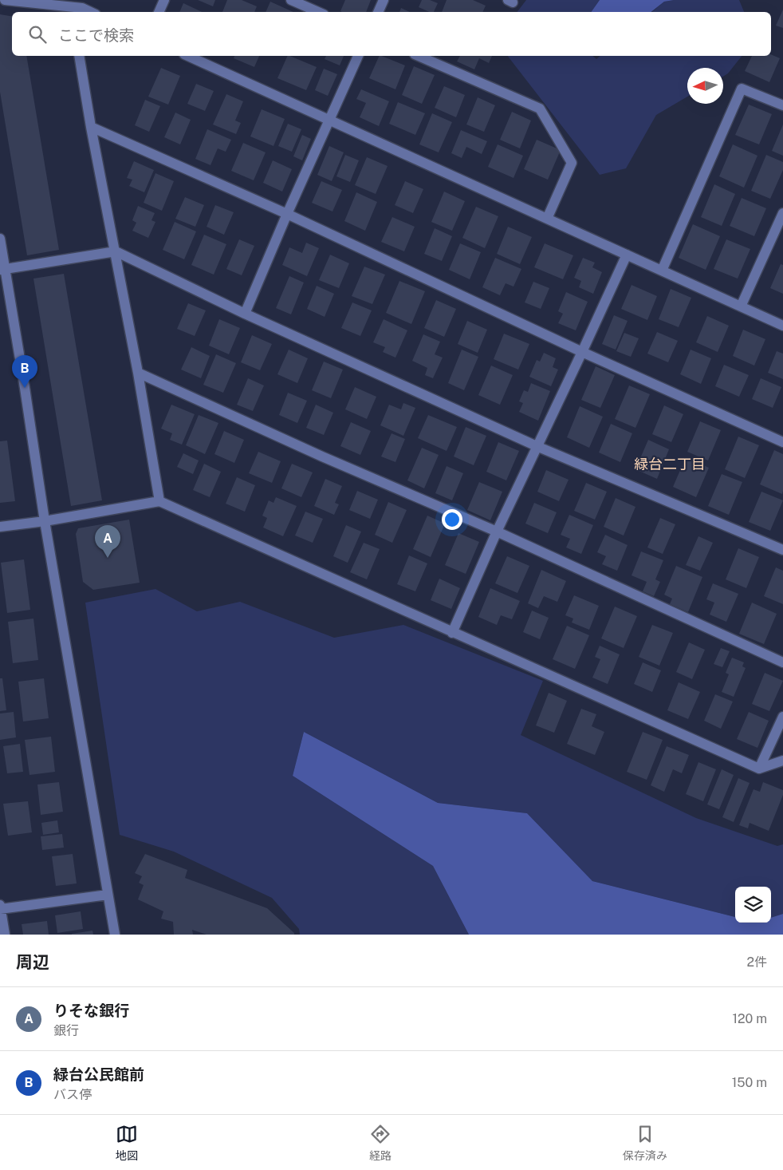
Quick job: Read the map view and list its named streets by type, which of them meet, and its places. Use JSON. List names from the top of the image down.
{
  "districts": ["緑台二丁目"],
  "north": "left",
  "page": {
    "search": "ここで検索",
    "pins": ["B", "A"],
    "heading": ["周辺", "2件"],
    "list": [
      {
        "mark": "A",
        "name": "りそな銀行",
        "note": "銀行",
        "value": "120 m"
      },
      {
        "mark": "B",
        "name": "緑台公民館前",
        "note": "バス停",
        "value": "150 m"
      }
    ],
    "nav": ["地図", "経路", "保存済み"]
  }
}
